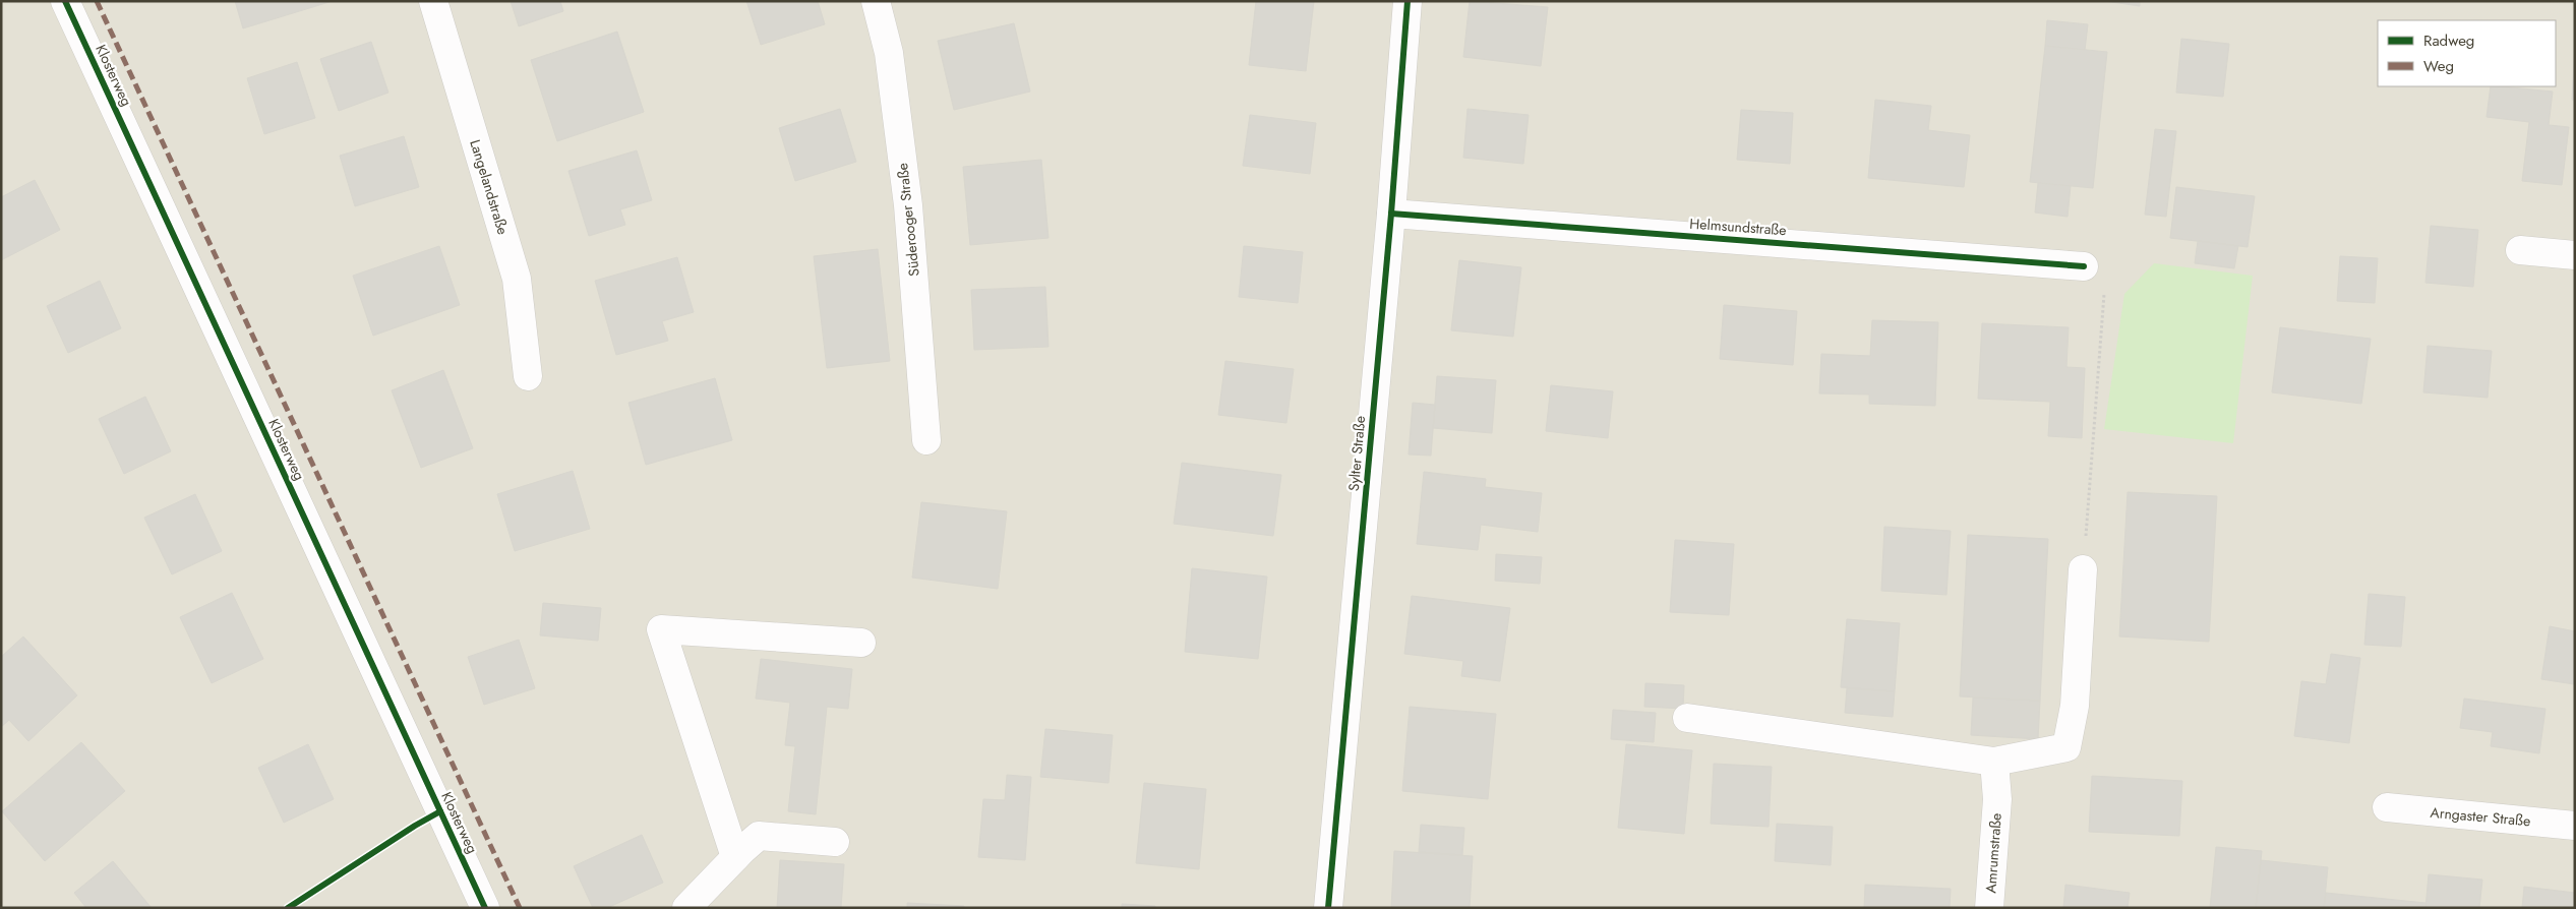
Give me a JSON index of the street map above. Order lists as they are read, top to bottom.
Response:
{
  "streets": {
    "street": [
      "Klosterweg",
      "Langelandstraße",
      "Süderooger Straße",
      "Helmsundstraße",
      "Sylter Straße",
      "Arngaster Straße",
      "Amrumstraße"
    ]
  },
  "crossings": [
    ["Helmsundstraße", "Sylter Straße"]
  ],
  "legend": ["Radweg", "Weg"]
}
